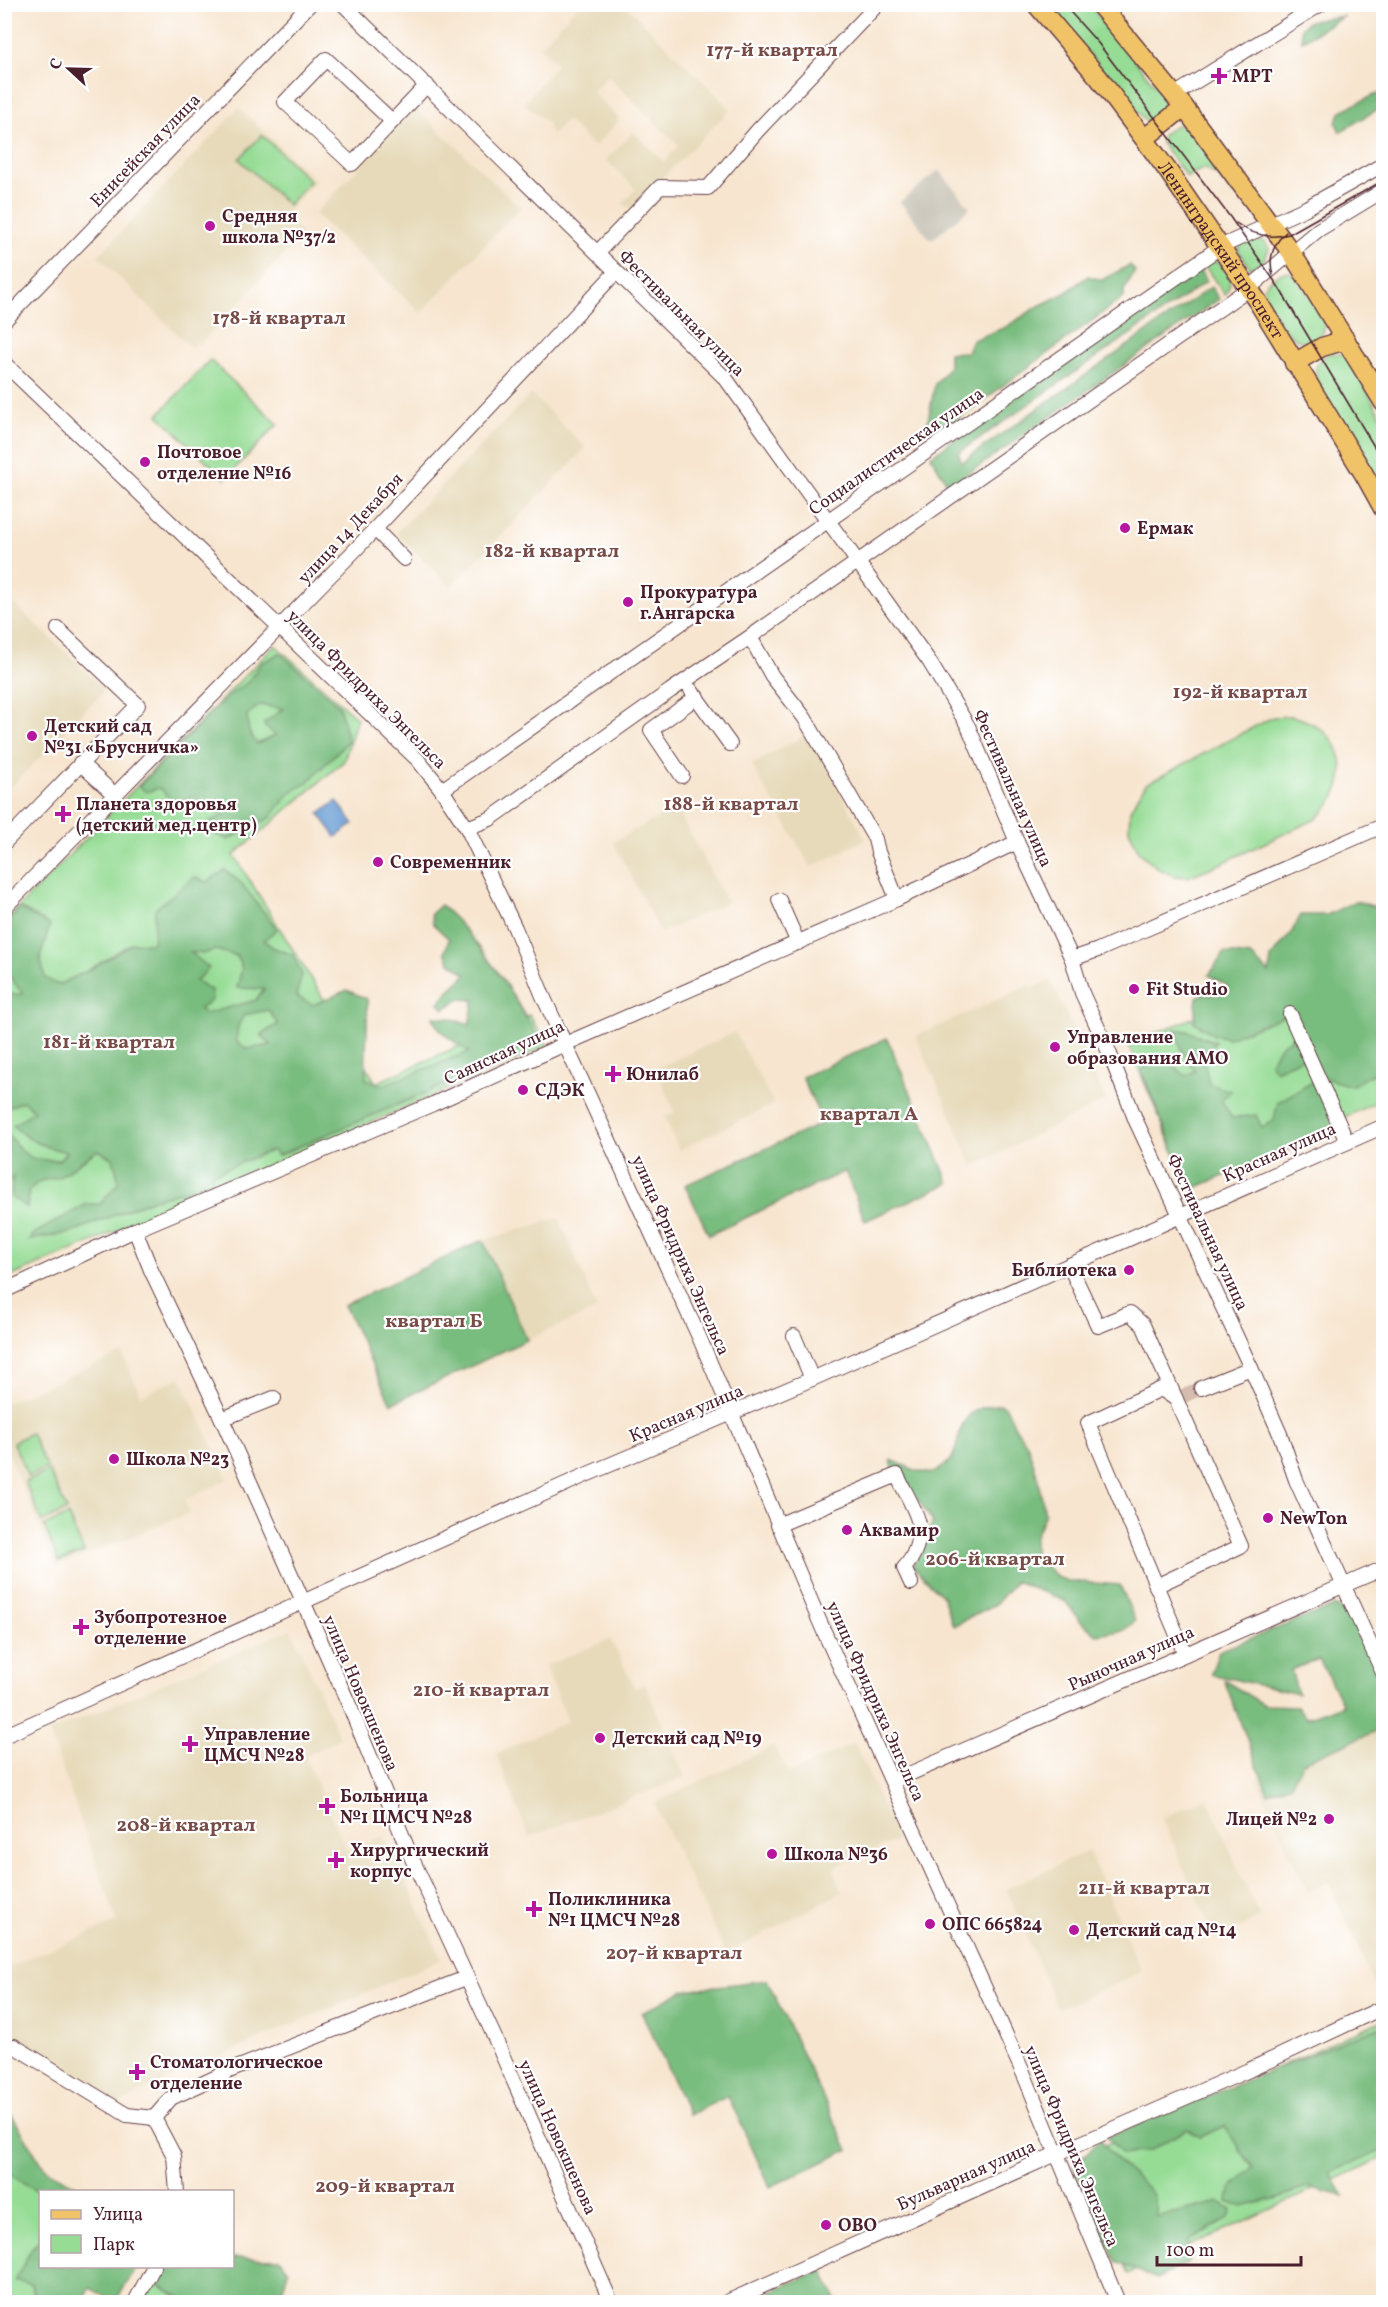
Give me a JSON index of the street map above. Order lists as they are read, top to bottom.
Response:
{
  "streets": {
    "main road": ["Ленинградский проспект"],
    "street": [
      "Енисейская улица",
      "Фестивальная улица",
      "Социалистическая улица",
      "улица 14 Декабря",
      "улица Фридриха Энгельса",
      "Саянская улица",
      "Красная улица",
      "Рыночная улица",
      "улица Новокшенова",
      "Бульварная улица"
    ]
  },
  "crossings": [
    ["Ленинградский проспект", "Социалистическая улица"],
    ["Фестивальная улица", "Социалистическая улица"],
    ["Фестивальная улица", "улица 14 Декабря"],
    ["Фестивальная улица", "Саянская улица"],
    ["Фестивальная улица", "Красная улица"],
    ["Фестивальная улица", "Рыночная улица"],
    ["Социалистическая улица", "улица Фридриха Энгельса"],
    ["улица 14 Декабря", "улица Фридриха Энгельса"],
    ["улица Фридриха Энгельса", "Саянская улица"],
    ["улица Фридриха Энгельса", "Красная улица"],
    ["улица Фридриха Энгельса", "Рыночная улица"],
    ["улица Фридриха Энгельса", "Бульварная улица"],
    ["Саянская улица", "улица Новокшенова"],
    ["Красная улица", "улица Новокшенова"]
  ],
  "districts": [
    "177-й квартал",
    "178-й квартал",
    "182-й квартал",
    "192-й квартал",
    "188-й квартал",
    "181-й квартал",
    "квартал А",
    "квартал Б",
    "206-й квартал",
    "210-й квартал",
    "208-й квартал",
    "211-й квартал",
    "207-й квартал",
    "209-й квартал"
  ],
  "places": {
    "health": [
      "МРТ",
      "Планета здоровья (детский мед.центр)",
      "Юнилаб",
      "Зубопротезное отделение",
      "Управление ЦМСЧ №28",
      "Больница №1 ЦМСЧ №28",
      "Хирургический корпус",
      "Поликлиника №1 ЦМСЧ №28",
      "Стоматологическое отделение"
    ],
    "other": [
      "Средняя школа №37/2",
      "Почтовое отделение №16",
      "Ермак",
      "Прокуратура г.Ангарска",
      "Детский сад №31 «Брусничка»",
      "Современник",
      "Fit Studio",
      "Управление образования АМО",
      "СДЭК",
      "Библиотека",
      "Школа №23",
      "NewTon",
      "Аквамир",
      "Детский сад №19",
      "Лицей №2",
      "Школа №36",
      "ОПС 665824",
      "Детский сад №14",
      "ОВО"
    ]
  },
  "legend": ["Улица", "Парк"],
  "scale_bar": "100 m",
  "north": "left"
}
